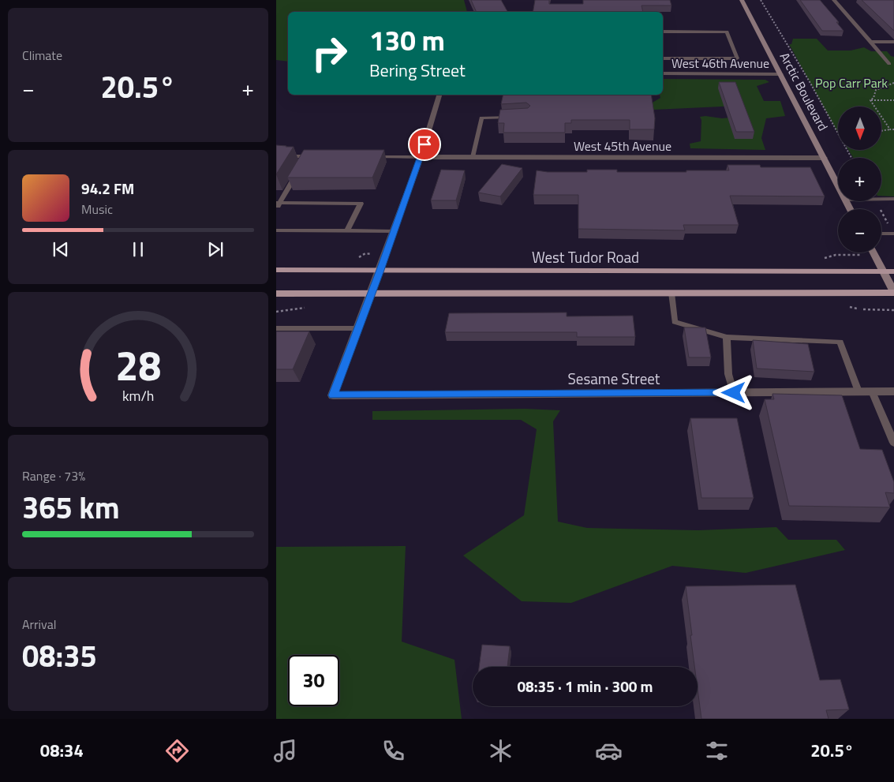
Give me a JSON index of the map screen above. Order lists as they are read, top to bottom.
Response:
{
  "streets": {
    "main road": ["Arctic Boulevard", "West Tudor Road"],
    "street": ["West 46th Avenue", "West 45th Avenue", "Sesame Street"]
  },
  "crossings": [
    ["West 46th Avenue", "Arctic Boulevard"],
    ["Arctic Boulevard", "West 45th Avenue"]
  ],
  "parks": ["Pop Carr Park"],
  "north": "bottom",
  "page": {
    "tile": [
      "Climate",
      ["Range · 73%", "365 km"],
      ["Arrival", "08:35"]
    ],
    "turn": ["130 m", "Bering Street"],
    "heat": ["−", "20.5°", "+"],
    "map_buttons": ["+", "−"],
    "song": ["94.2 FM", "Music"],
    "limit": "30",
    "trip": "08:35 · 1 min · 300 m",
    "tabs": ["08:34", "20.5°"],
    "gauge": ["28", "km/h"]
  }
}
